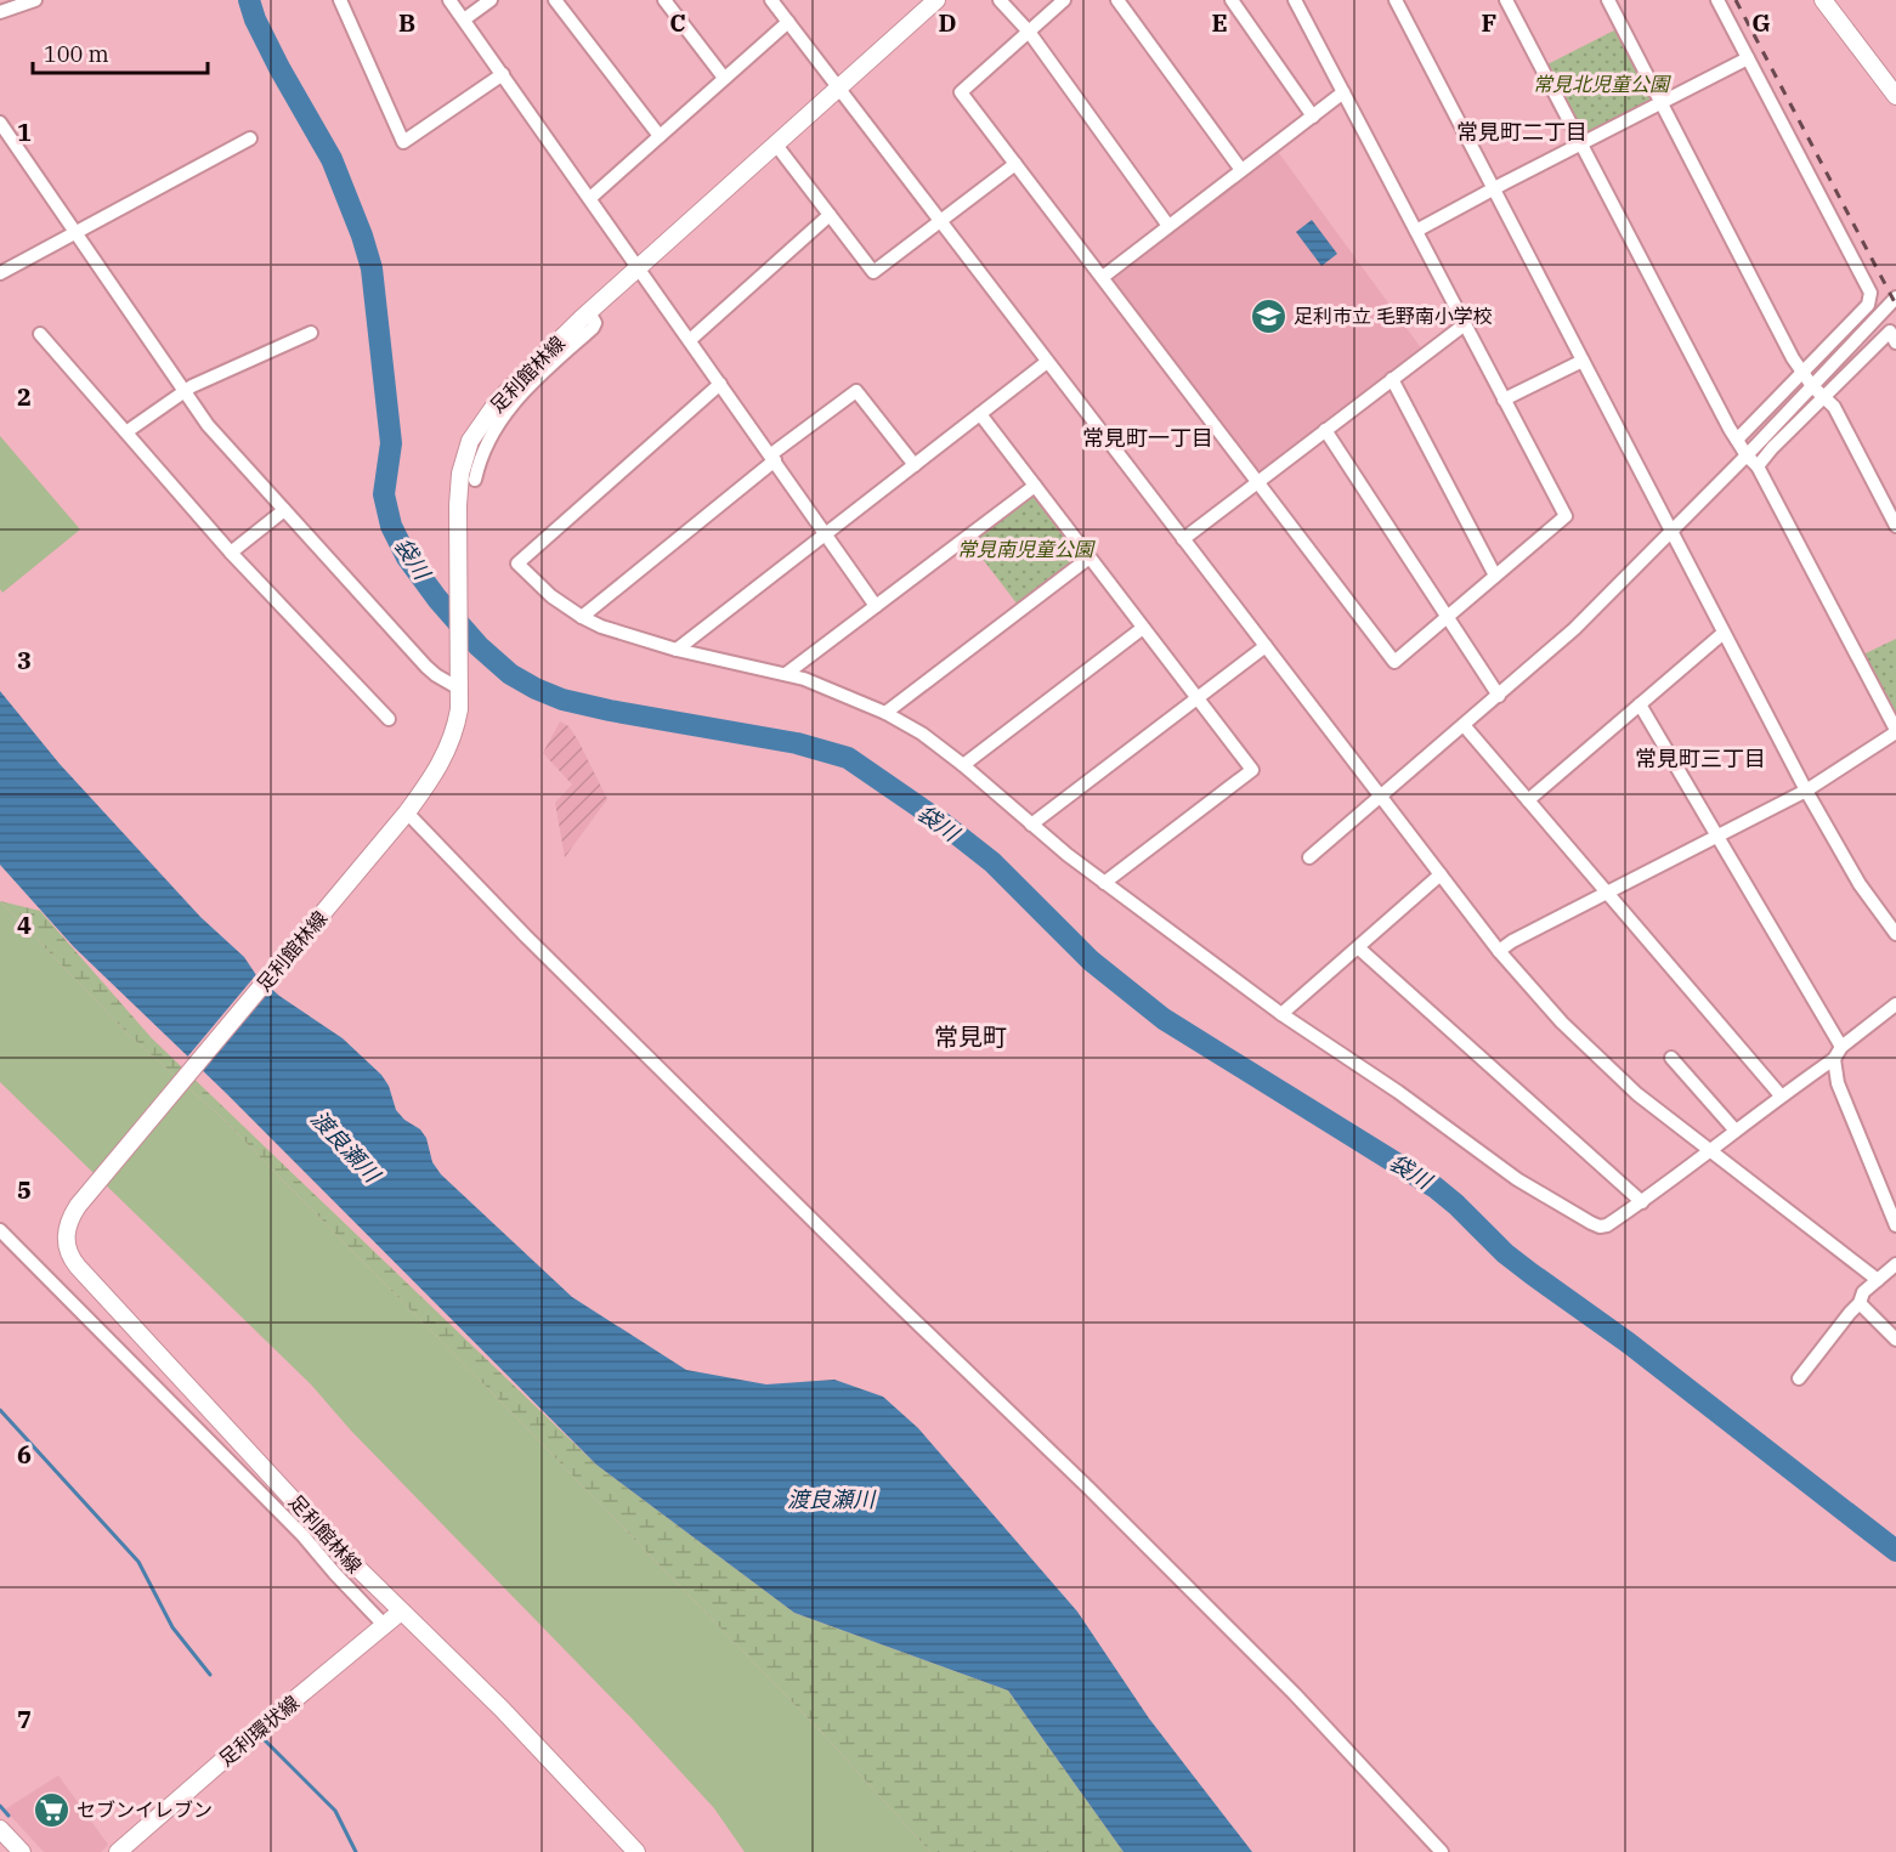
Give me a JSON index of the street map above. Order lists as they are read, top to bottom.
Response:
{
  "streets": {
    "main road": ["足利館林線", "足利環状線"]
  },
  "crossings": [
    ["足利館林線", "足利環状線"]
  ],
  "districts": [
    "常見町二丁目",
    "常見町一丁目",
    "常見町三丁目",
    "常見町"
  ],
  "water": ["袋川", "渡良瀬川"],
  "parks": ["常見北児童公園", "常見南児童公園"],
  "places": {
    "school or university": ["足利市立 毛野南小学校"],
    "supermarket": ["セブンイレブン"]
  },
  "scale_bar": "100 m",
  "grid": {
    "columns": [
      "B",
      "C",
      "D",
      "E",
      "F",
      "G"
    ],
    "rows": [
      "1",
      "2",
      "3",
      "4",
      "5",
      "6",
      "7"
    ]
  }
}
